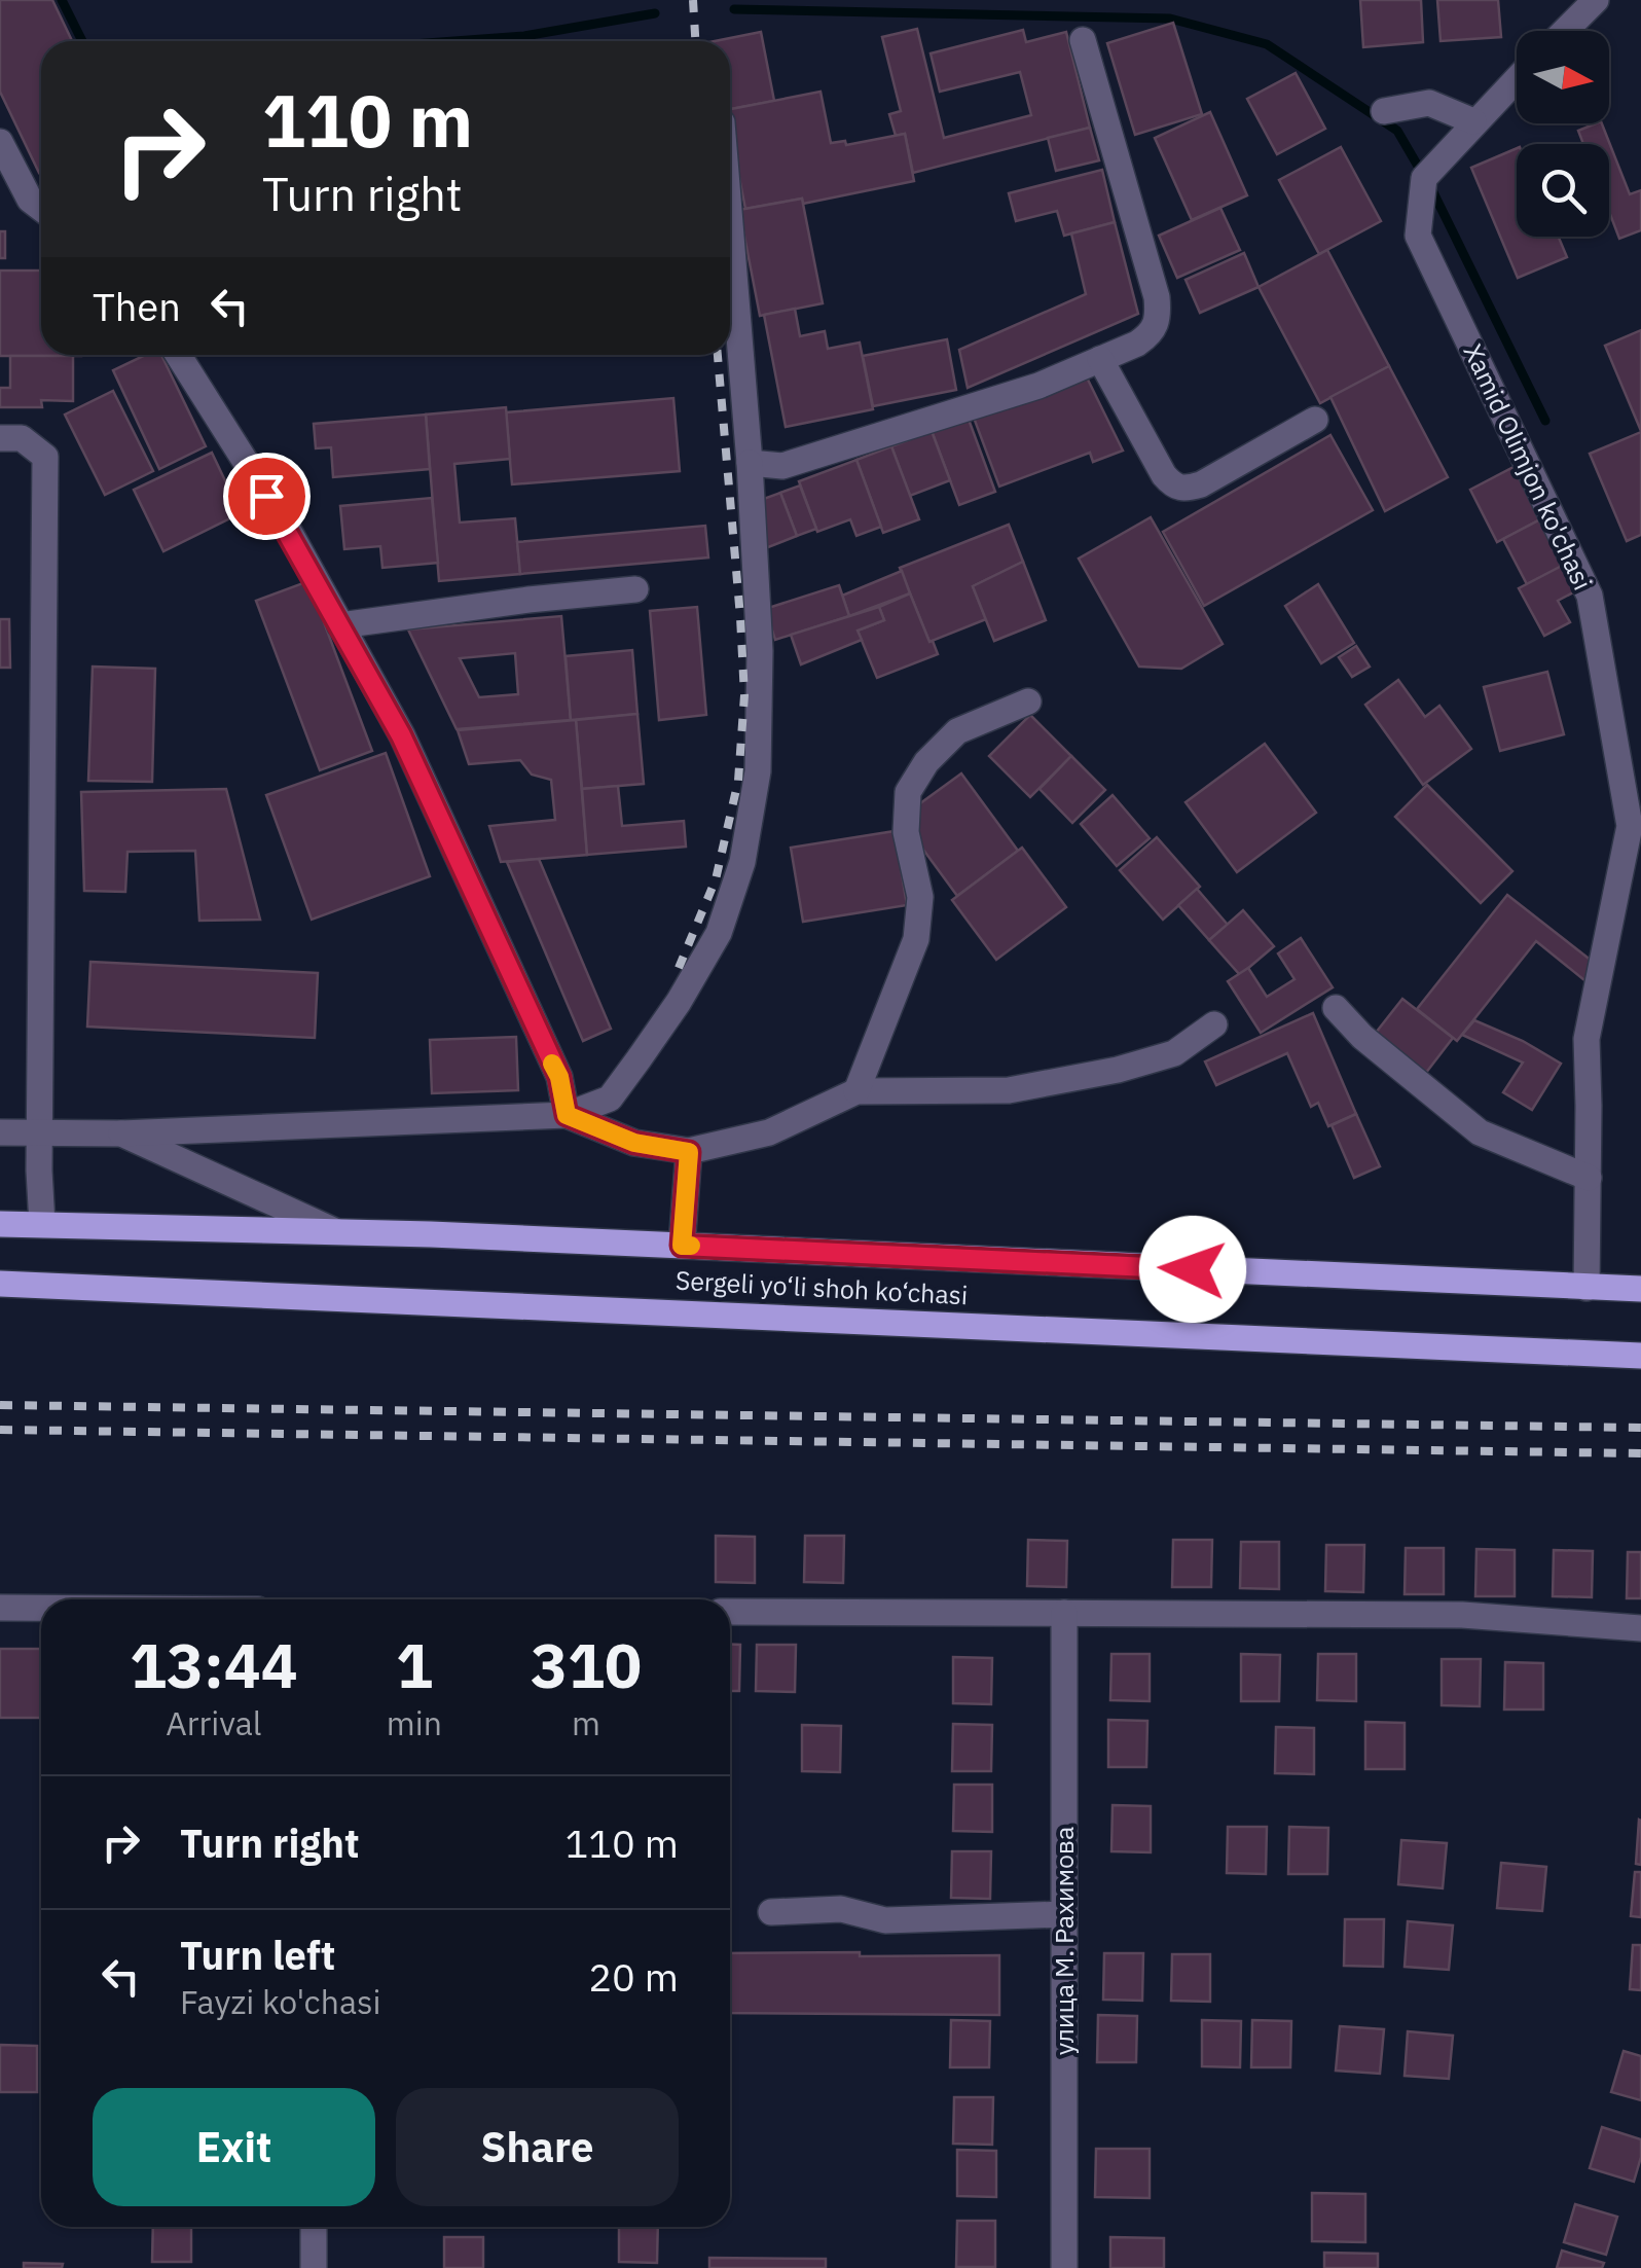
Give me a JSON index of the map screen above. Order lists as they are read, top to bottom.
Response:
{
  "streets": {
    "main road": ["Sergeli yo‘li shoh ko‘chasi"],
    "street": ["Xamid Olimjon ko'chasi", "улица М. Рахимова"]
  },
  "crossings": [
    ["Xamid Olimjon ko'chasi", "Sergeli yo‘li shoh ko‘chasi"]
  ],
  "north": "right",
  "page": {
    "turn": ["110 m", "Turn right"],
    "then": "Then",
    "eta": [
      "13:44",
      "Arrival",
      "1",
      "min",
      "310",
      "m"
    ],
    "list": [
      {
        "name": "Turn right",
        "value": "110 m"
      },
      {
        "name": "Turn left",
        "note": "Fayzi ko'chasi",
        "value": "20 m"
      }
    ],
    "buttons": ["Exit", "Share"]
  }
}
